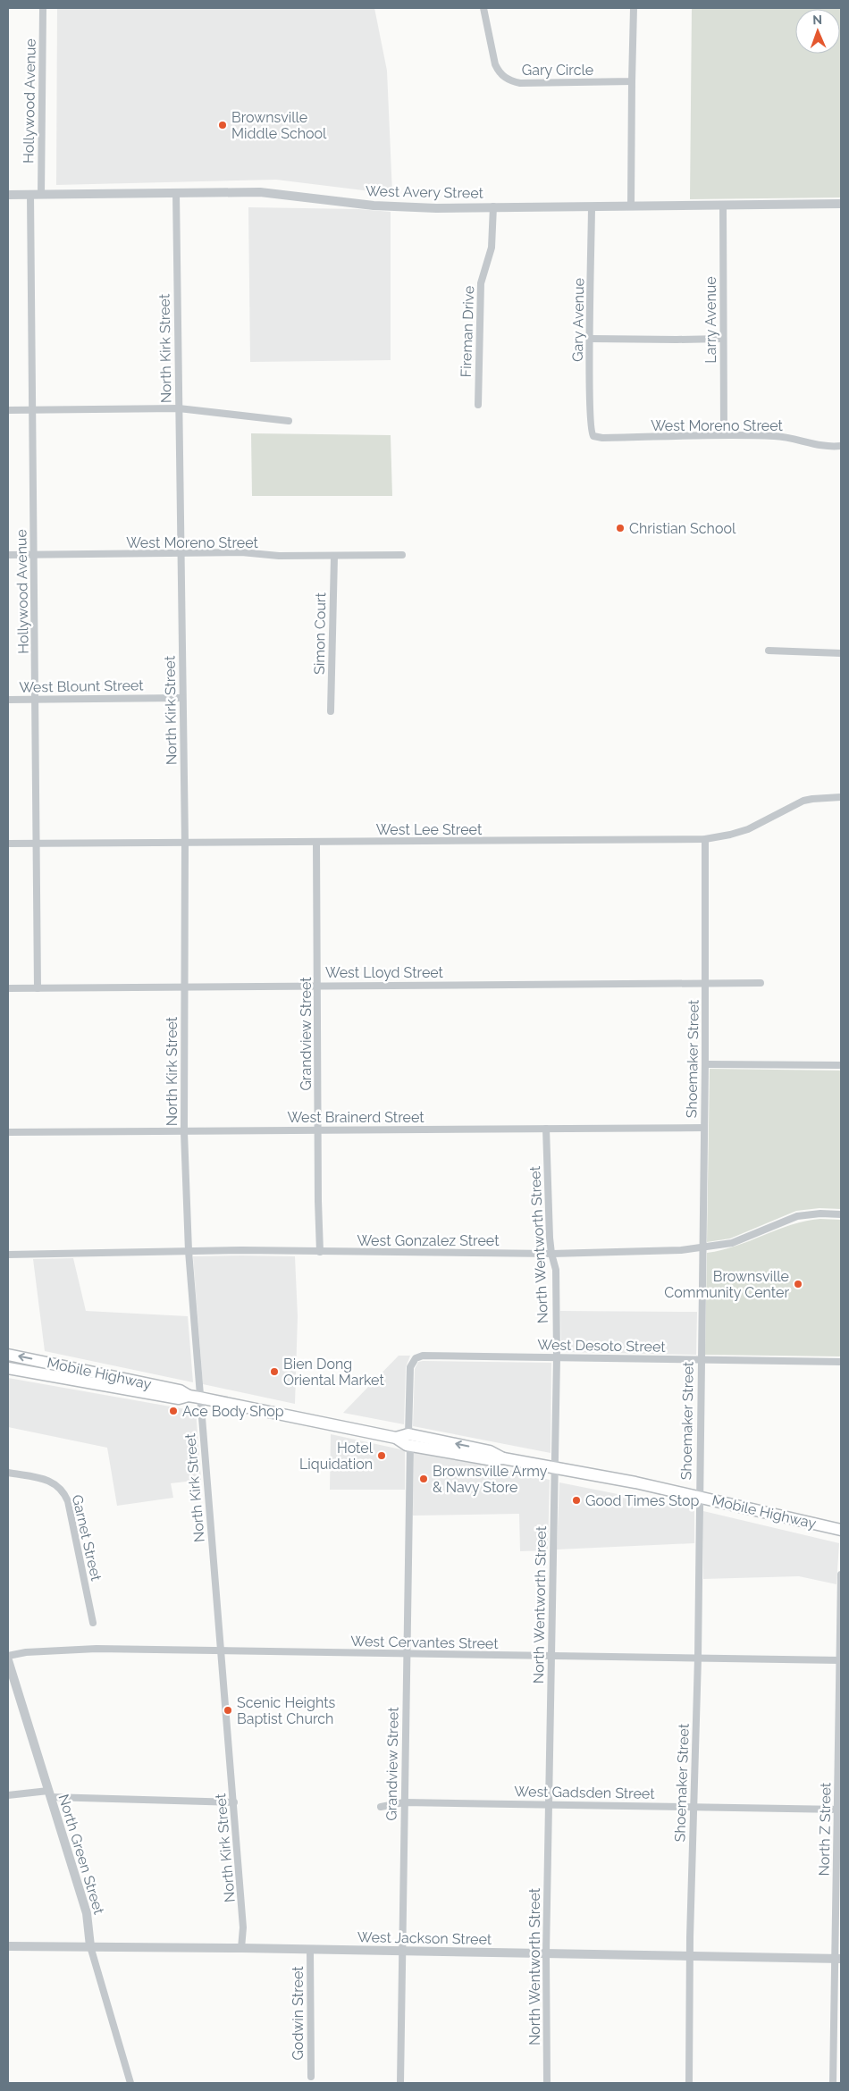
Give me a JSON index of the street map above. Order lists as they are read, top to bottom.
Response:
{
  "streets": {
    "main road": ["Mobile Highway"],
    "street": [
      "Gary Circle",
      "Hollywood Avenue",
      "West Avery Street",
      "Gary Avenue",
      "Larry Avenue",
      "Fireman Drive",
      "North Kirk Street",
      "West Moreno Street",
      "Simon Court",
      "West Blount Street",
      "West Lee Street",
      "West Lloyd Street",
      "Grandview Street",
      "Shoemaker Street",
      "West Brainerd Street",
      "West Gonzalez Street",
      "North Wentworth Street",
      "West Desoto Street",
      "Garnet Street",
      "West Cervantes Street",
      "West Gadsden Street",
      "North Z Street",
      "North Green Street",
      "West Jackson Street",
      "Godwin Street"
    ]
  },
  "crossings": [
    ["Hollywood Avenue", "West Avery Street"],
    ["Hollywood Avenue", "West Moreno Street"],
    ["Hollywood Avenue", "West Blount Street"],
    ["Hollywood Avenue", "West Lee Street"],
    ["Hollywood Avenue", "West Lloyd Street"],
    ["West Avery Street", "Gary Avenue"],
    ["West Avery Street", "Larry Avenue"],
    ["West Avery Street", "Fireman Drive"],
    ["West Avery Street", "North Kirk Street"],
    ["Gary Avenue", "West Moreno Street"],
    ["Larry Avenue", "West Moreno Street"],
    ["North Kirk Street", "West Moreno Street"],
    ["North Kirk Street", "West Blount Street"],
    ["North Kirk Street", "West Lee Street"],
    ["North Kirk Street", "West Lloyd Street"],
    ["North Kirk Street", "West Brainerd Street"],
    ["North Kirk Street", "West Gonzalez Street"],
    ["North Kirk Street", "Mobile Highway"],
    ["North Kirk Street", "West Cervantes Street"],
    ["North Kirk Street", "West Jackson Street"],
    ["West Moreno Street", "Simon Court"],
    ["West Lee Street", "Grandview Street"],
    ["West Lee Street", "Shoemaker Street"],
    ["West Lloyd Street", "Grandview Street"],
    ["West Lloyd Street", "Shoemaker Street"],
    ["Grandview Street", "West Brainerd Street"],
    ["Grandview Street", "West Gonzalez Street"],
    ["Grandview Street", "Mobile Highway"],
    ["Grandview Street", "West Cervantes Street"],
    ["Grandview Street", "West Gadsden Street"],
    ["Grandview Street", "West Jackson Street"],
    ["Shoemaker Street", "West Brainerd Street"],
    ["Shoemaker Street", "West Gonzalez Street"],
    ["Shoemaker Street", "West Desoto Street"],
    ["Shoemaker Street", "Mobile Highway"],
    ["Shoemaker Street", "West Cervantes Street"],
    ["Shoemaker Street", "West Gadsden Street"],
    ["Shoemaker Street", "West Jackson Street"],
    ["West Brainerd Street", "North Wentworth Street"],
    ["West Gonzalez Street", "North Wentworth Street"],
    ["North Wentworth Street", "West Desoto Street"],
    ["North Wentworth Street", "Mobile Highway"],
    ["North Wentworth Street", "West Cervantes Street"],
    ["North Wentworth Street", "West Gadsden Street"],
    ["North Wentworth Street", "West Jackson Street"],
    ["West Desoto Street", "Mobile Highway"],
    ["West Cervantes Street", "North Z Street"],
    ["West Gadsden Street", "North Z Street"],
    ["North Z Street", "West Jackson Street"],
    ["North Green Street", "West Jackson Street"],
    ["West Jackson Street", "Godwin Street"]
  ],
  "places": [
    "Brownsville Middle School",
    "Christian School",
    "Brownsville Community Center",
    "Bien Dong Oriental Market",
    "Ace Body Shop",
    "Hotel Liquidation",
    "Brownsville Army & Navy Store",
    "Good Times Stop",
    "Scenic Heights Baptist Church"
  ],
  "north": "top"
}
